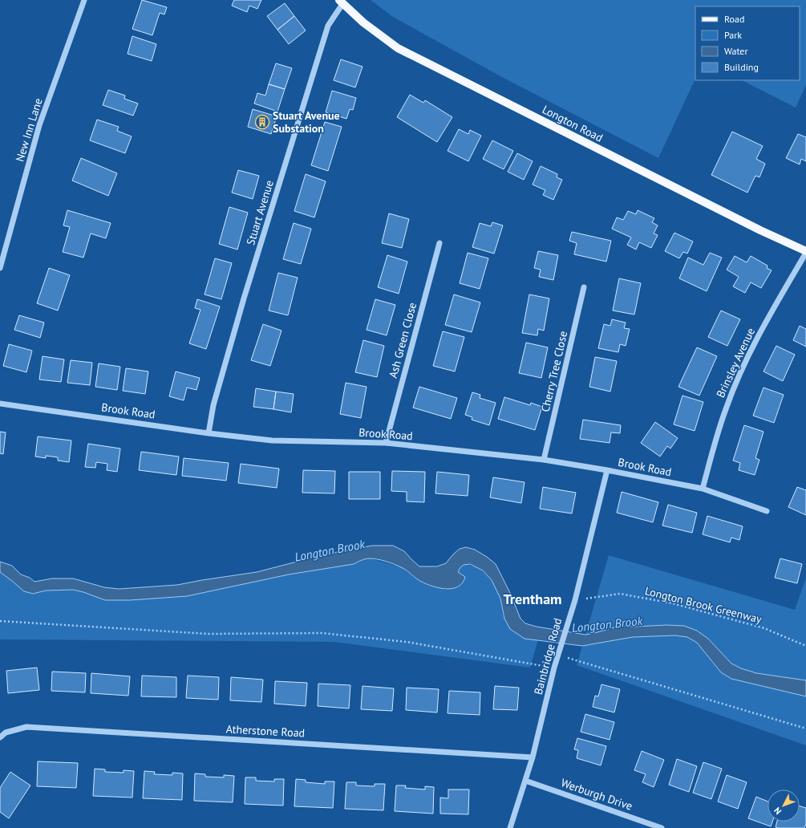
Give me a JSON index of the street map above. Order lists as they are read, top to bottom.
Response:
{
  "streets": {
    "main road": ["Longton Road"],
    "street": [
      "New Inn Lane",
      "Stuart Avenue",
      "Ash Green Close",
      "Brinsley Avenue",
      "Cherry Tree Close",
      "Brook Road",
      "Bainbridge Road",
      "Atherstone Road",
      "Werburgh Drive"
    ],
    "path": ["Longton Brook Greenway"]
  },
  "crossings": [
    ["Longton Road", "Stuart Avenue"],
    ["Longton Road", "Brinsley Avenue"],
    ["Stuart Avenue", "Brook Road"],
    ["Ash Green Close", "Brook Road"],
    ["Brinsley Avenue", "Brook Road"],
    ["Cherry Tree Close", "Brook Road"],
    ["Brook Road", "Bainbridge Road"],
    ["Longton Brook Greenway", "Bainbridge Road"],
    ["Bainbridge Road", "Atherstone Road"],
    ["Bainbridge Road", "Werburgh Drive"]
  ],
  "districts": ["Trentham"],
  "water": ["Longton Brook"],
  "places": {
    "building": ["Stuart Avenue Substation"]
  },
  "legend": [
    "Road",
    "Park",
    "Water",
    "Building"
  ],
  "north": "bottom left"
}
